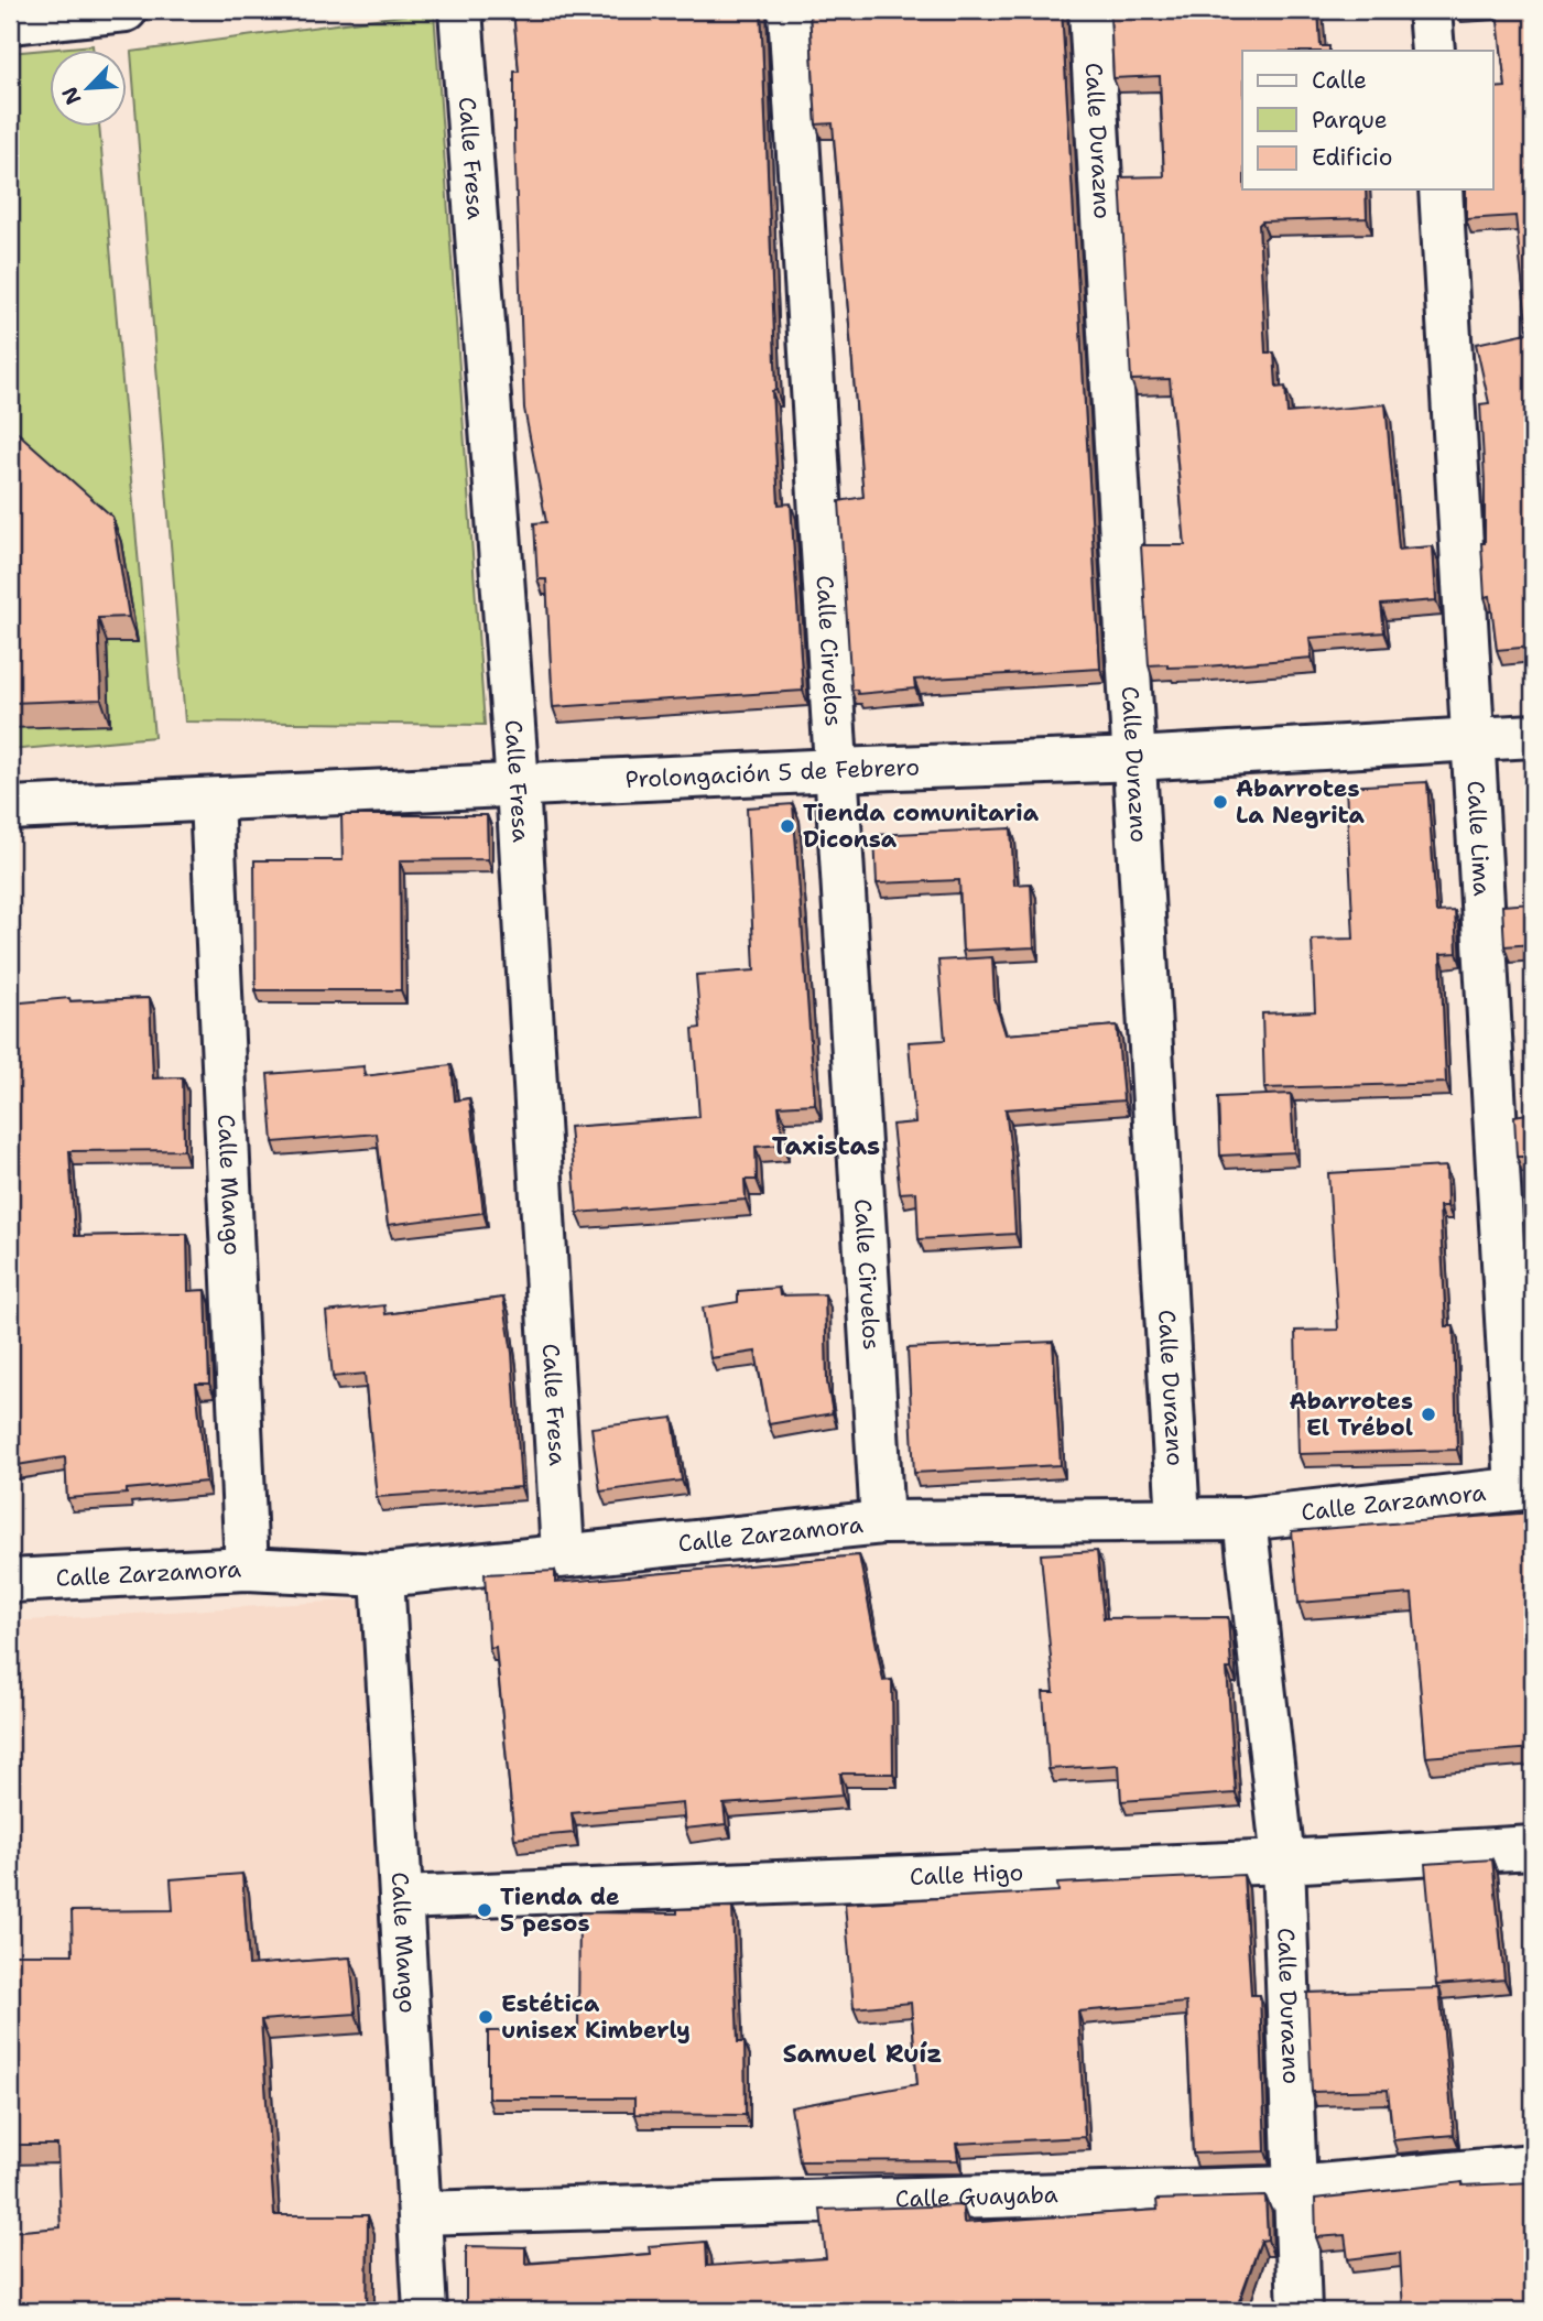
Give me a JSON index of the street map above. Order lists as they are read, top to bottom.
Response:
{
  "streets": {
    "street": [
      "Calle Durazno",
      "Calle Fresa",
      "Calle Ciruelos",
      "Prolongación 5 de Febrero",
      "Calle Lima",
      "Calle Mango",
      "Calle Zarzamora",
      "Calle Higo",
      "Calle Guayaba"
    ]
  },
  "crossings": [
    ["Calle Durazno", "Prolongación 5 de Febrero"],
    ["Calle Durazno", "Calle Zarzamora"],
    ["Calle Durazno", "Calle Higo"],
    ["Calle Durazno", "Calle Guayaba"],
    ["Calle Fresa", "Prolongación 5 de Febrero"],
    ["Calle Fresa", "Calle Zarzamora"],
    ["Calle Ciruelos", "Prolongación 5 de Febrero"],
    ["Calle Ciruelos", "Calle Zarzamora"],
    ["Prolongación 5 de Febrero", "Calle Lima"],
    ["Prolongación 5 de Febrero", "Calle Mango"],
    ["Calle Lima", "Calle Zarzamora"],
    ["Calle Mango", "Calle Zarzamora"],
    ["Calle Mango", "Calle Higo"],
    ["Calle Mango", "Calle Guayaba"]
  ],
  "districts": ["Taxistas", "Samuel Ruíz"],
  "places": [
    "Abarrotes La Negrita",
    "Tienda comunitaria Diconsa",
    "Abarrotes El Trébol",
    "Tienda de 5 pesos",
    "Estética unisex Kimberly"
  ],
  "legend": ["Calle", "Parque", "Edificio"],
  "north": "bottom left"
}
